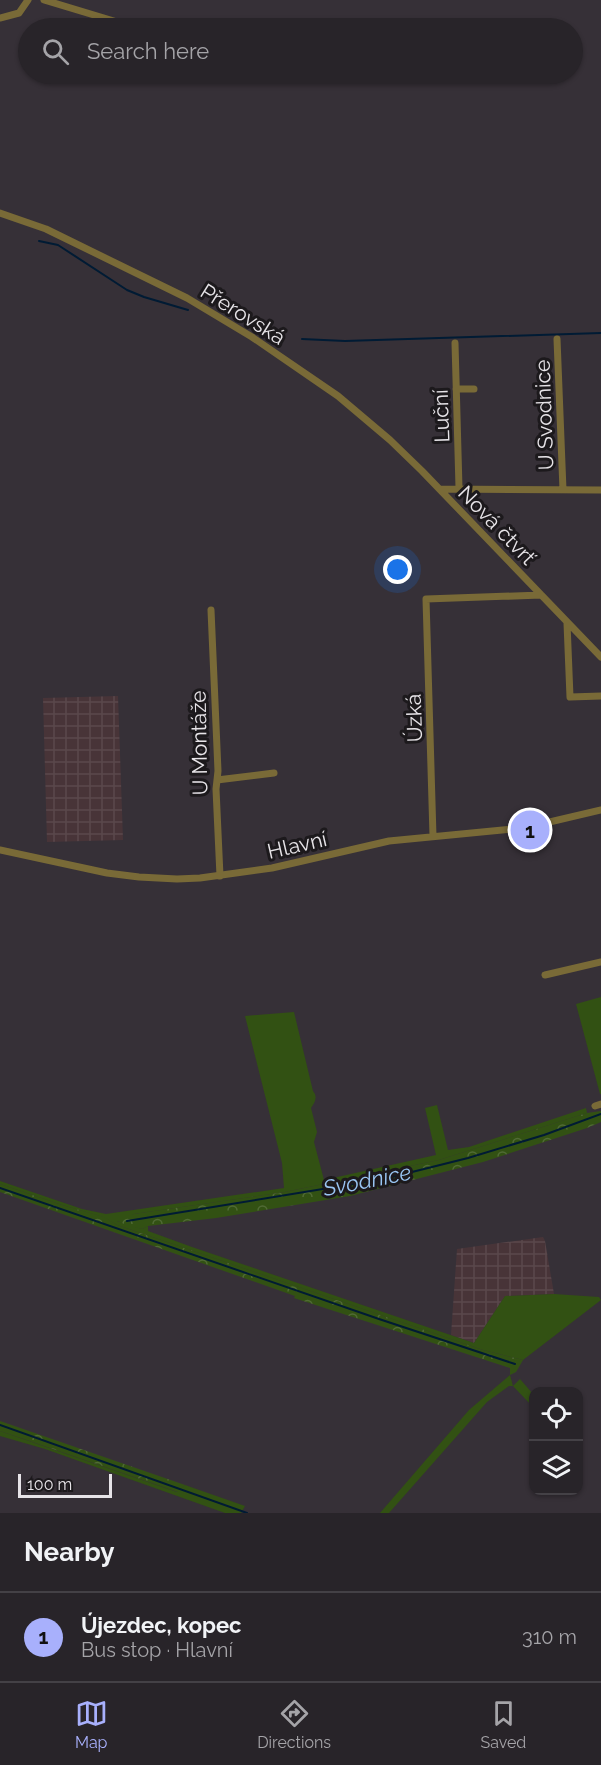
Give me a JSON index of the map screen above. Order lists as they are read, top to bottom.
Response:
{
  "streets": {
    "street": [
      "Přerovská",
      "U Svodnice",
      "Luční",
      "Nová čtvrť",
      "Úzká",
      "U Montáže",
      "Hlavní"
    ]
  },
  "crossings": [
    ["Přerovská", "Nová čtvrť"],
    ["U Svodnice", "Nová čtvrť"],
    ["Luční", "Nová čtvrť"],
    ["Nová čtvrť", "Úzká"],
    ["Úzká", "Hlavní"],
    ["U Montáže", "Hlavní"]
  ],
  "water": ["Svodnice"],
  "scale_bar": "100 m",
  "page": {
    "search": "Search here",
    "pins": "1",
    "scale": "100 m",
    "heading": "Nearby",
    "list": [
      {
        "mark": "1",
        "name": "Újezdec, kopec",
        "note": "Bus stop · Hlavní",
        "value": "310 m"
      }
    ],
    "nav": ["Map", "Directions", "Saved"]
  }
}
